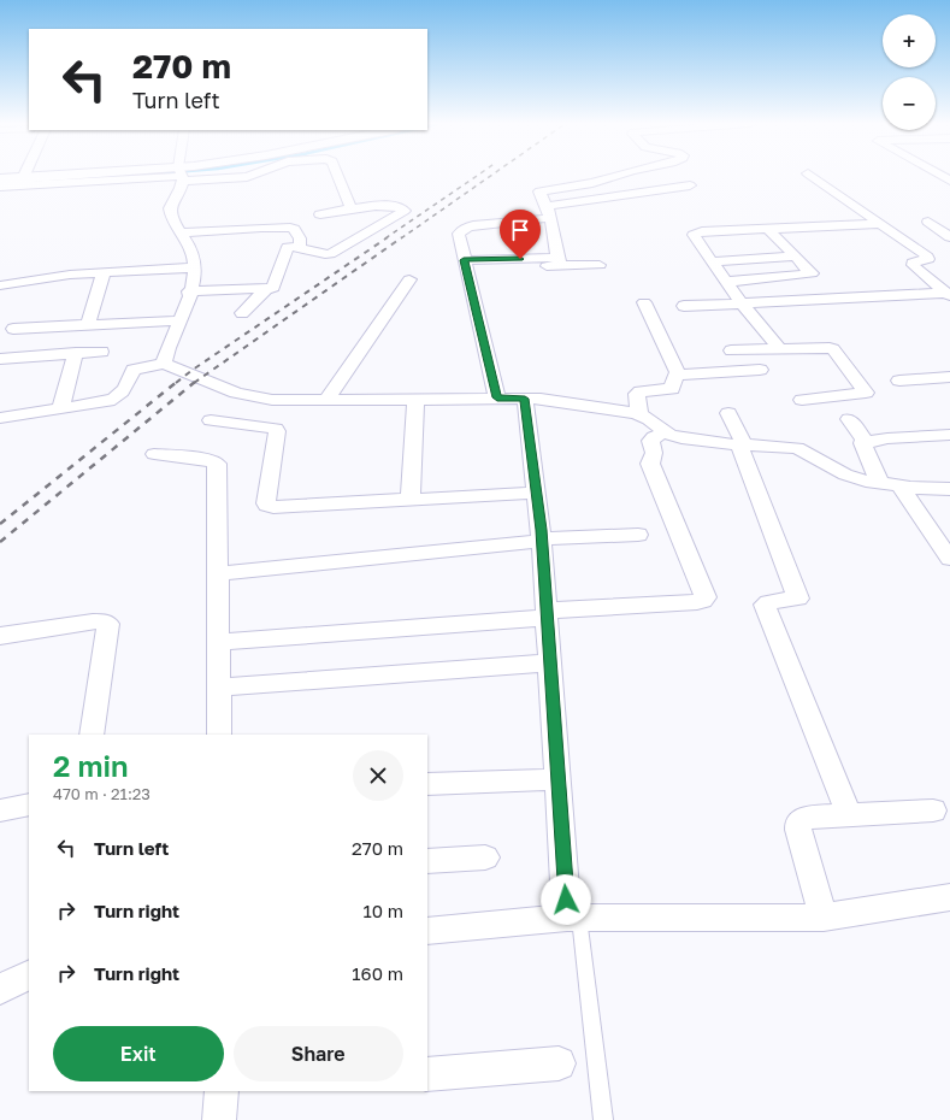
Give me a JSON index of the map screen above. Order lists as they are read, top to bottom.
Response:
{
  "page": {
    "map_buttons": ["+", "−"],
    "turn": ["270 m", "Turn left"],
    "heading": ["2 min", "470 m · 21:23"],
    "list": [
      {
        "name": "Turn left",
        "value": "270 m"
      },
      {
        "name": "Turn right",
        "value": "10 m"
      },
      {
        "name": "Turn right",
        "value": "160 m"
      }
    ],
    "buttons": ["Exit", "Share"]
  }
}
